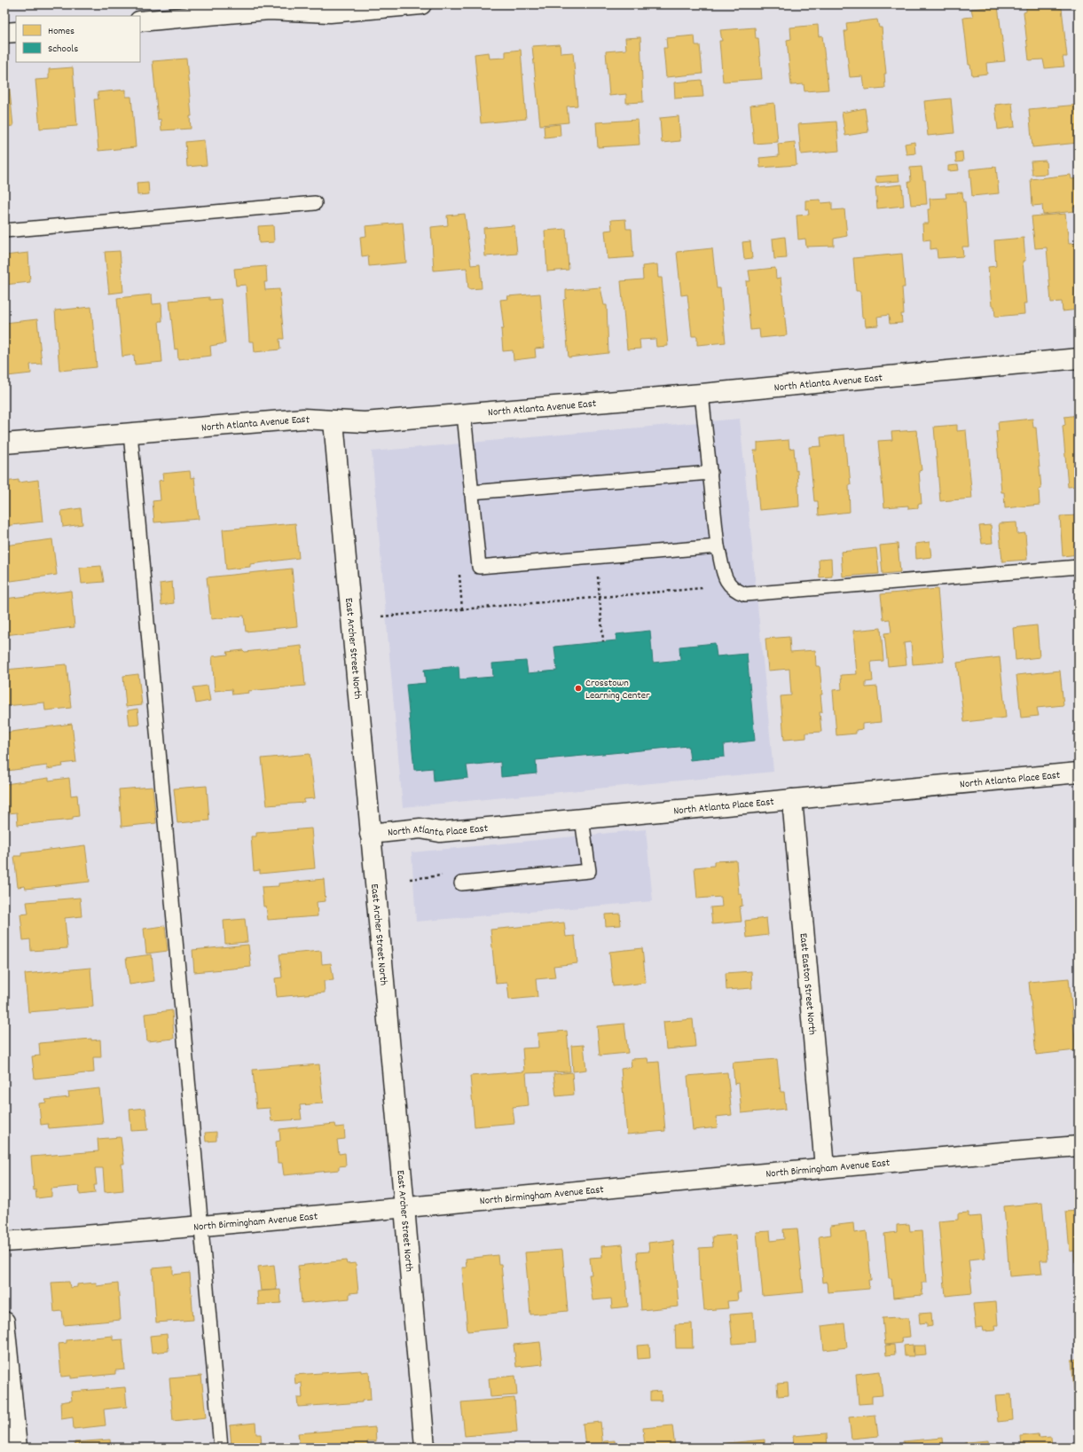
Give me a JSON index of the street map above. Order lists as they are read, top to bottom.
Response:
{
  "streets": {
    "street": [
      "North Atlanta Avenue East",
      "East Archer Street North",
      "North Atlanta Place East",
      "East Easton Street North",
      "North Birmingham Avenue East"
    ]
  },
  "crossings": [
    ["North Atlanta Avenue East", "East Archer Street North"],
    ["East Archer Street North", "North Atlanta Place East"],
    ["East Archer Street North", "North Birmingham Avenue East"],
    ["North Atlanta Place East", "East Easton Street North"],
    ["East Easton Street North", "North Birmingham Avenue East"]
  ],
  "places": ["Crosstown Learning Center"],
  "legend": ["Homes", "Schools"]
}
